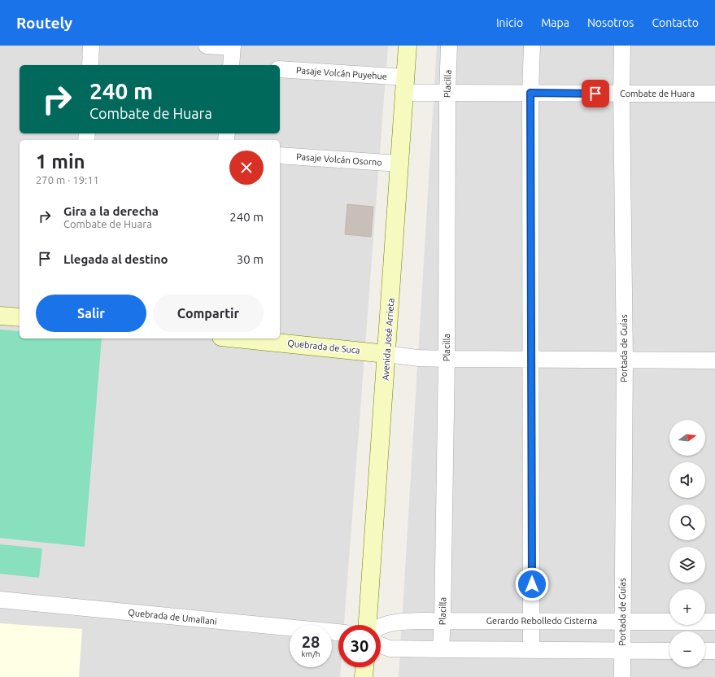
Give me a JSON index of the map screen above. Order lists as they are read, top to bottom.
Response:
{
  "streets": {
    "main road": ["Avenida José Arrieta", "Quebrada de Suca"],
    "street": [
      "Pasaje Volcán Puyehue",
      "Placilla",
      "Combate de Huara",
      "Pasaje Volcán Osorno",
      "Portada de Guías",
      "Quebrada de Umallani",
      "Gerardo Rebolledo Cisterna"
    ]
  },
  "crossings": [
    ["Pasaje Volcán Puyehue", "Combate de Huara"],
    ["Pasaje Volcán Puyehue", "Avenida José Arrieta"],
    ["Placilla", "Combate de Huara"],
    ["Placilla", "Gerardo Rebolledo Cisterna"],
    ["Combate de Huara", "Avenida José Arrieta"],
    ["Combate de Huara", "Portada de Guías"],
    ["Pasaje Volcán Osorno", "Avenida José Arrieta"],
    ["Avenida José Arrieta", "Quebrada de Suca"],
    ["Portada de Guías", "Gerardo Rebolledo Cisterna"]
  ],
  "north": "right",
  "page": {
    "header": "Routely",
    "nav": [
      "Inicio",
      "Mapa",
      "Nosotros",
      "Contacto"
    ],
    "turn": ["240 m", "Combate de Huara"],
    "heading": ["1 min", "270 m · 19:11"],
    "list": [
      {
        "name": "Gira a la derecha",
        "note": "Combate de Huara",
        "value": "240 m"
      },
      {
        "name": "Llegada al destino",
        "value": "30 m"
      }
    ],
    "buttons": ["Salir", "Compartir"],
    "map_buttons": ["+", "−"],
    "speed": "28 km/h",
    "limit": "30"
  }
}
